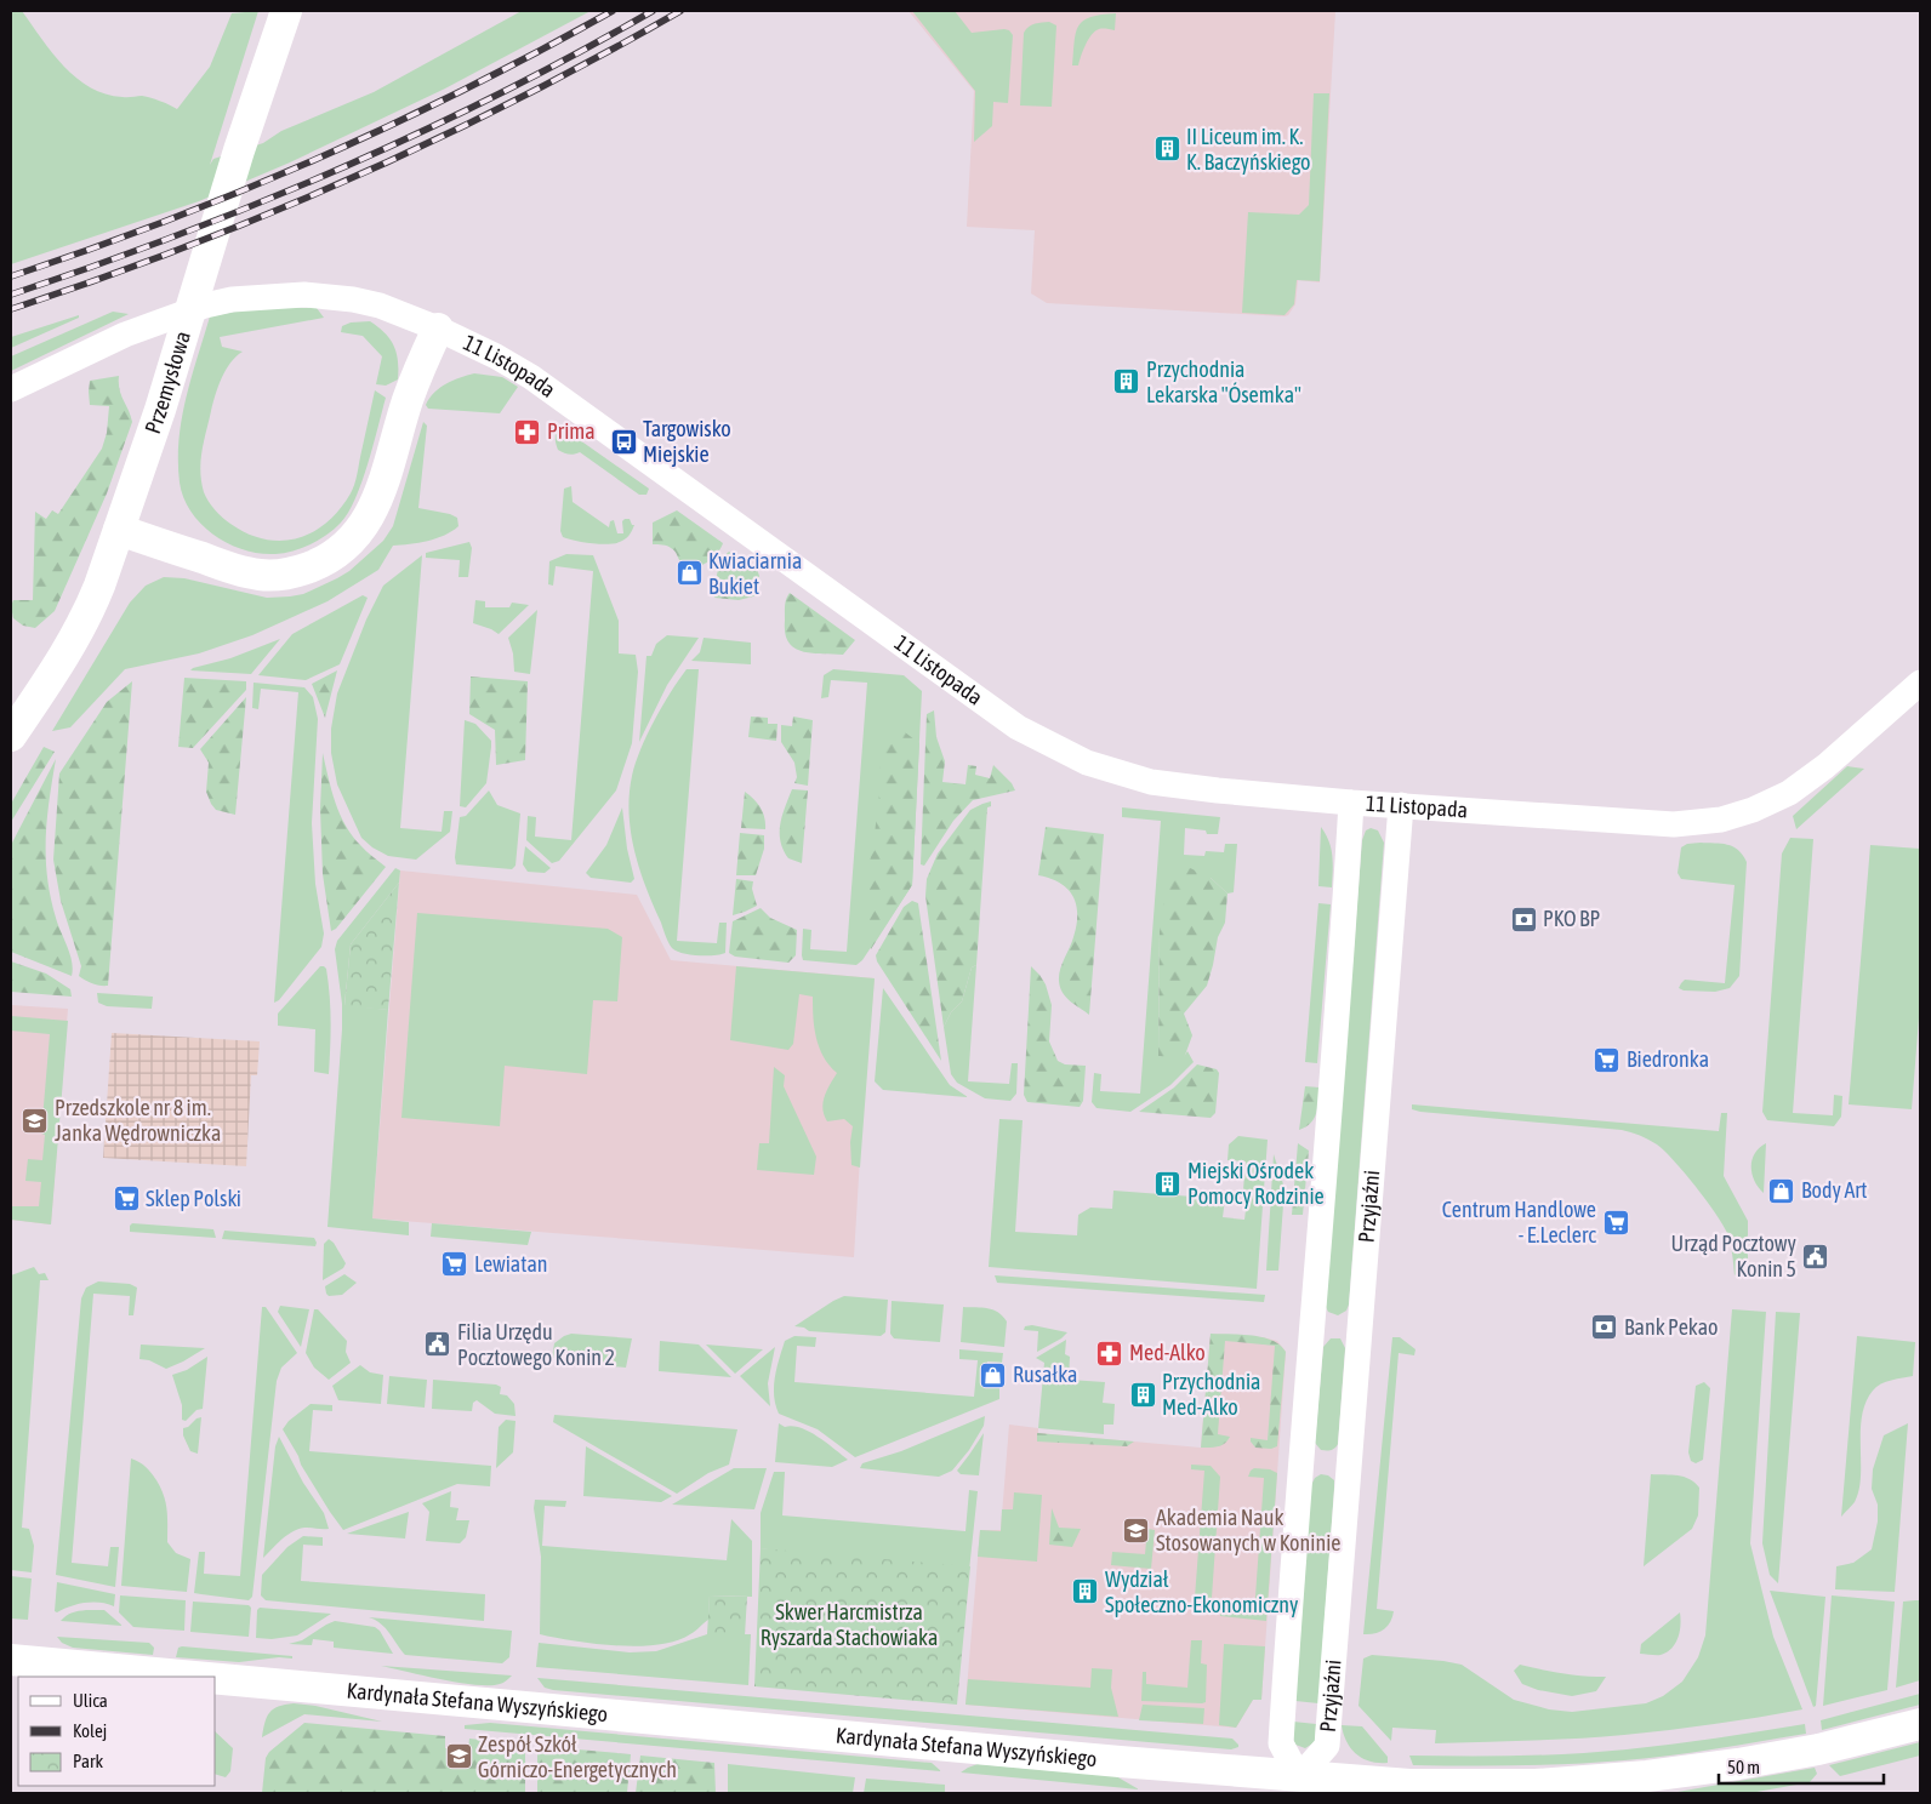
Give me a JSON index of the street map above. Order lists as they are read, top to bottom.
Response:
{
  "streets": {
    "main road": ["Przemysłowa", "Kardynała Stefana Wyszyńskiego"],
    "street": ["11 Listopada", "Przyjaźni"]
  },
  "crossings": [
    ["11 Listopada", "Przyjaźni"],
    ["Przyjaźni", "Kardynała Stefana Wyszyńskiego"]
  ],
  "parks": ["Skwer Harcmistrza Ryszarda Stachowiaka"],
  "places": {
    "building": [
      "II Liceum im. K. K. Baczyńskiego",
      "Przychodnia Lekarska \"Ósemka\"",
      "Miejski Ośrodek Pomocy Rodzinie",
      "Przychodnia Med-Alko",
      "Wydział Społeczno-Ekonomiczny"
    ],
    "pharmacy": ["Prima", "Med-Alko"],
    "bus stop": ["Targowisko Miejskie"],
    "shop": ["Kwiaciarnia Bukiet", "Body Art", "Rusałka"],
    "bank": ["PKO BP", "Bank Pekao"],
    "supermarket": [
      "Biedronka",
      "Sklep Polski",
      "Centrum Handlowe - E.Leclerc",
      "Lewiatan"
    ],
    "school or university": ["Przedszkole nr 8 im. Janka Wędrowniczka", "Akademia Nauk Stosowanych w Koninie", "Zespół Szkół Górniczo-Energetycznych"],
    "public building": ["Urząd Pocztowy Konin 5", "Filia Urzędu Pocztowego Konin 2"]
  },
  "legend": ["Ulica", "Kolej", "Park"],
  "scale_bar": "50 m"
}
